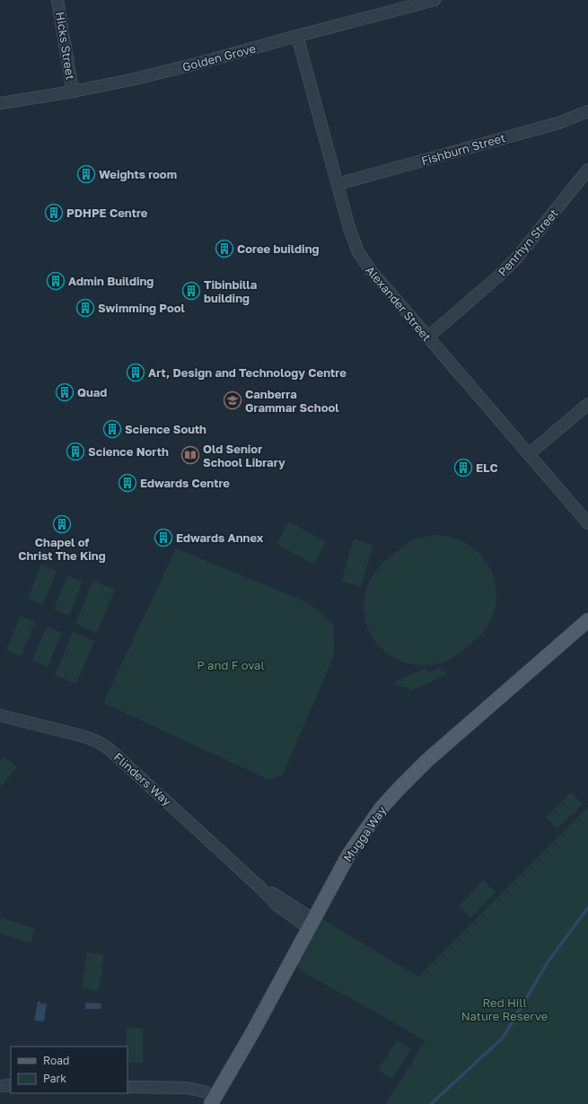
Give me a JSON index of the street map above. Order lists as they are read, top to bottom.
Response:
{
  "streets": {
    "main road": ["Mugga Way"],
    "street": [
      "Hicks Street",
      "Golden Grove",
      "Fishburn Street",
      "Penrhyn Street",
      "Alexander Street",
      "Flinders Way"
    ]
  },
  "crossings": [
    ["Hicks Street", "Golden Grove"],
    ["Golden Grove", "Alexander Street"],
    ["Fishburn Street", "Alexander Street"],
    ["Penrhyn Street", "Alexander Street"],
    ["Flinders Way", "Mugga Way"]
  ],
  "parks": ["P and F oval", "Red Hill Nature Reserve"],
  "places": {
    "building": [
      "Weights room",
      "PDHPE Centre",
      "Coree building",
      "Admin Building",
      "Tibinbilla building",
      "Swimming Pool",
      "Art, Design and Technology Centre",
      "Quad",
      "Science South",
      "Science North",
      "ELC",
      "Edwards Centre",
      "Chapel of Christ The King",
      "Edwards Annex"
    ],
    "school or university": ["Canberra Grammar School"],
    "library": ["Old Senior School Library"]
  },
  "legend": ["Road", "Park"]
}
